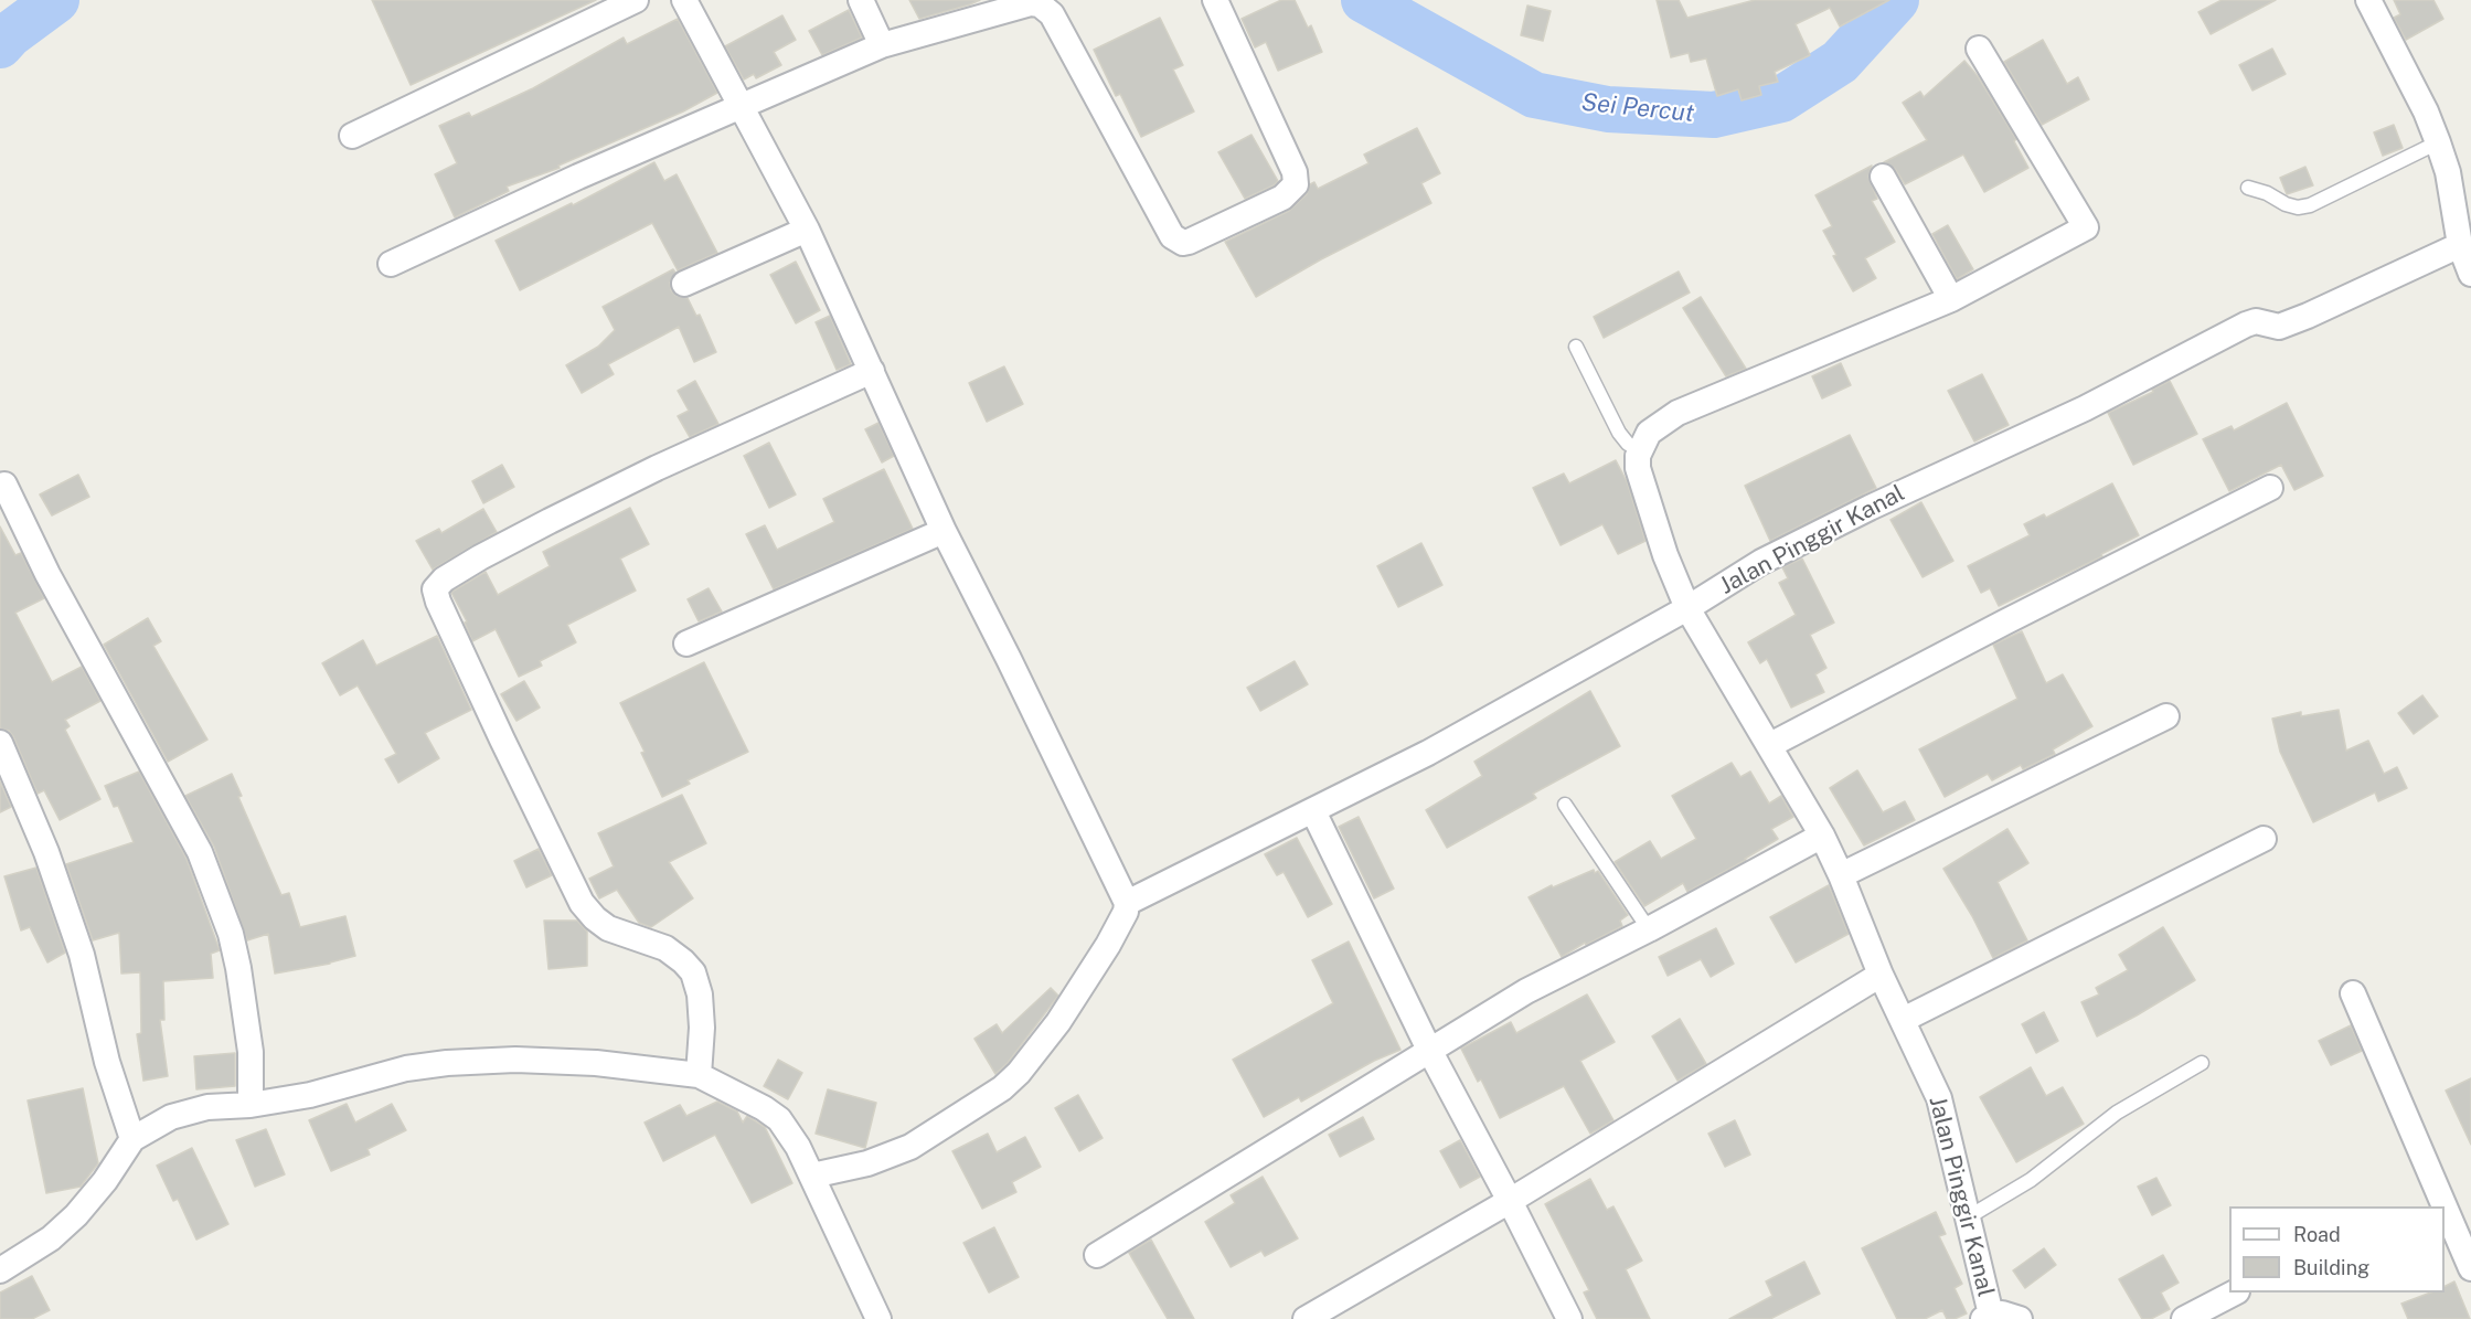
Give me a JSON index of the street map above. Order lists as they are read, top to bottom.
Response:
{
  "streets": {
    "street": ["Jalan Pinggir Kanal"]
  },
  "water": ["Sei Percut"],
  "legend": ["Road", "Building"]
}
